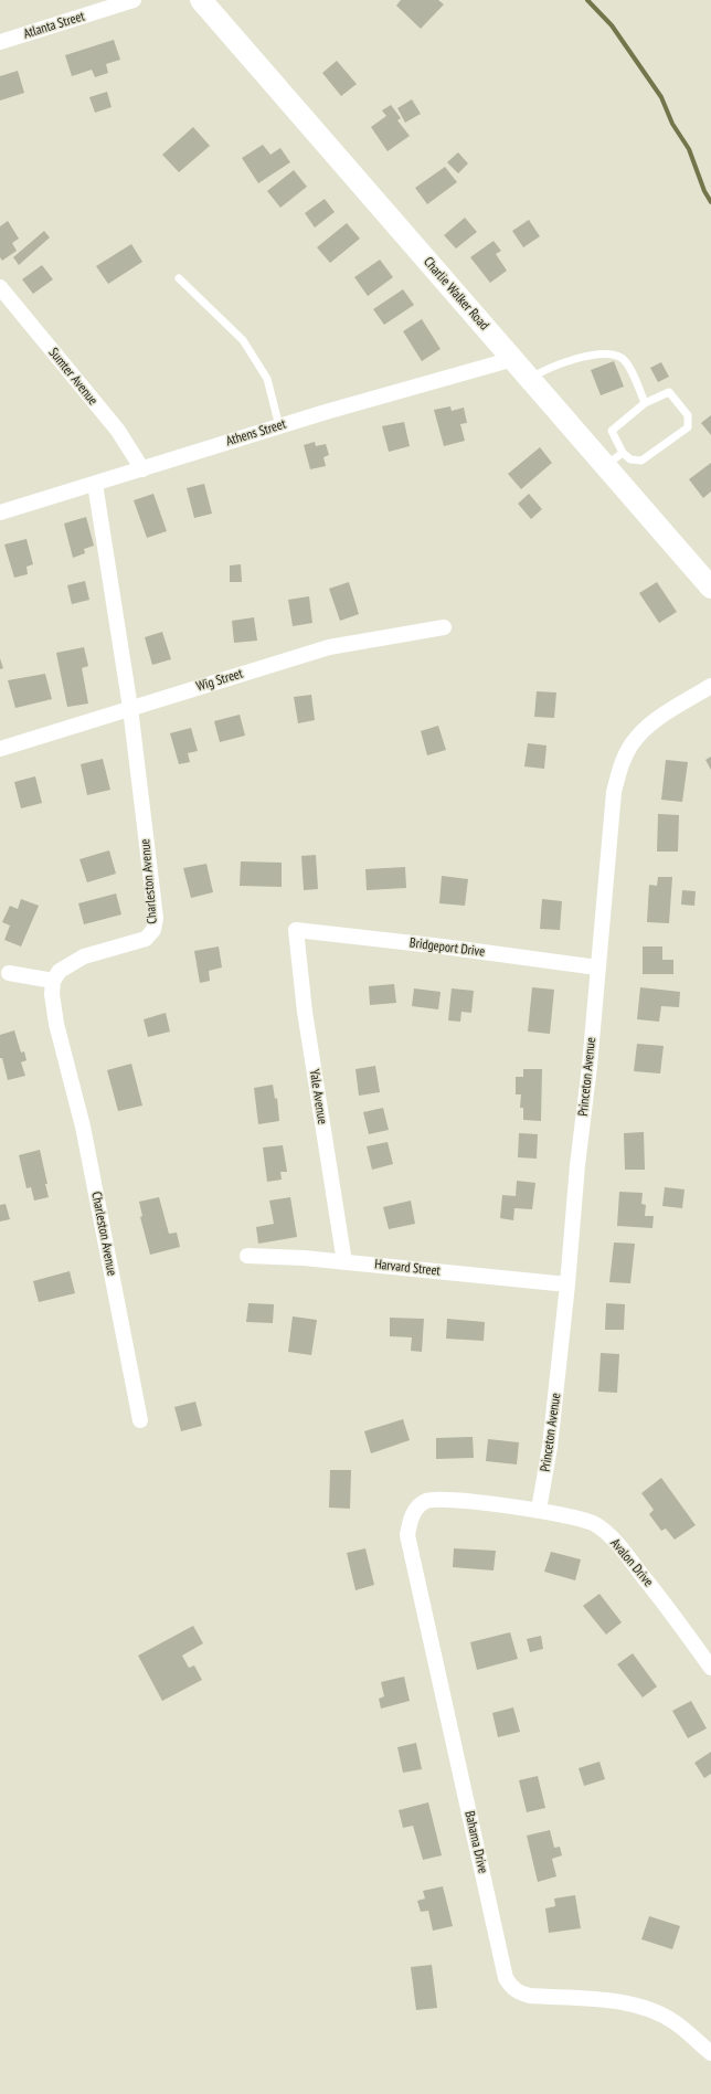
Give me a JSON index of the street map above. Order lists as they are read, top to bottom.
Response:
{
  "streets": {
    "street": [
      "Atlanta Street",
      "Charlie Walker Road",
      "Sumter Avenue",
      "Athens Street",
      "Wig Street",
      "Charleston Avenue",
      "Bridgeport Drive",
      "Princeton Avenue",
      "Yale Avenue",
      "Harvard Street",
      "Avalon Drive",
      "Bahama Drive"
    ]
  },
  "crossings": [
    ["Charlie Walker Road", "Athens Street"],
    ["Sumter Avenue", "Athens Street"],
    ["Athens Street", "Charleston Avenue"],
    ["Wig Street", "Charleston Avenue"],
    ["Bridgeport Drive", "Princeton Avenue"],
    ["Bridgeport Drive", "Yale Avenue"],
    ["Princeton Avenue", "Harvard Street"],
    ["Princeton Avenue", "Avalon Drive"],
    ["Yale Avenue", "Harvard Street"],
    ["Avalon Drive", "Bahama Drive"]
  ]
}
